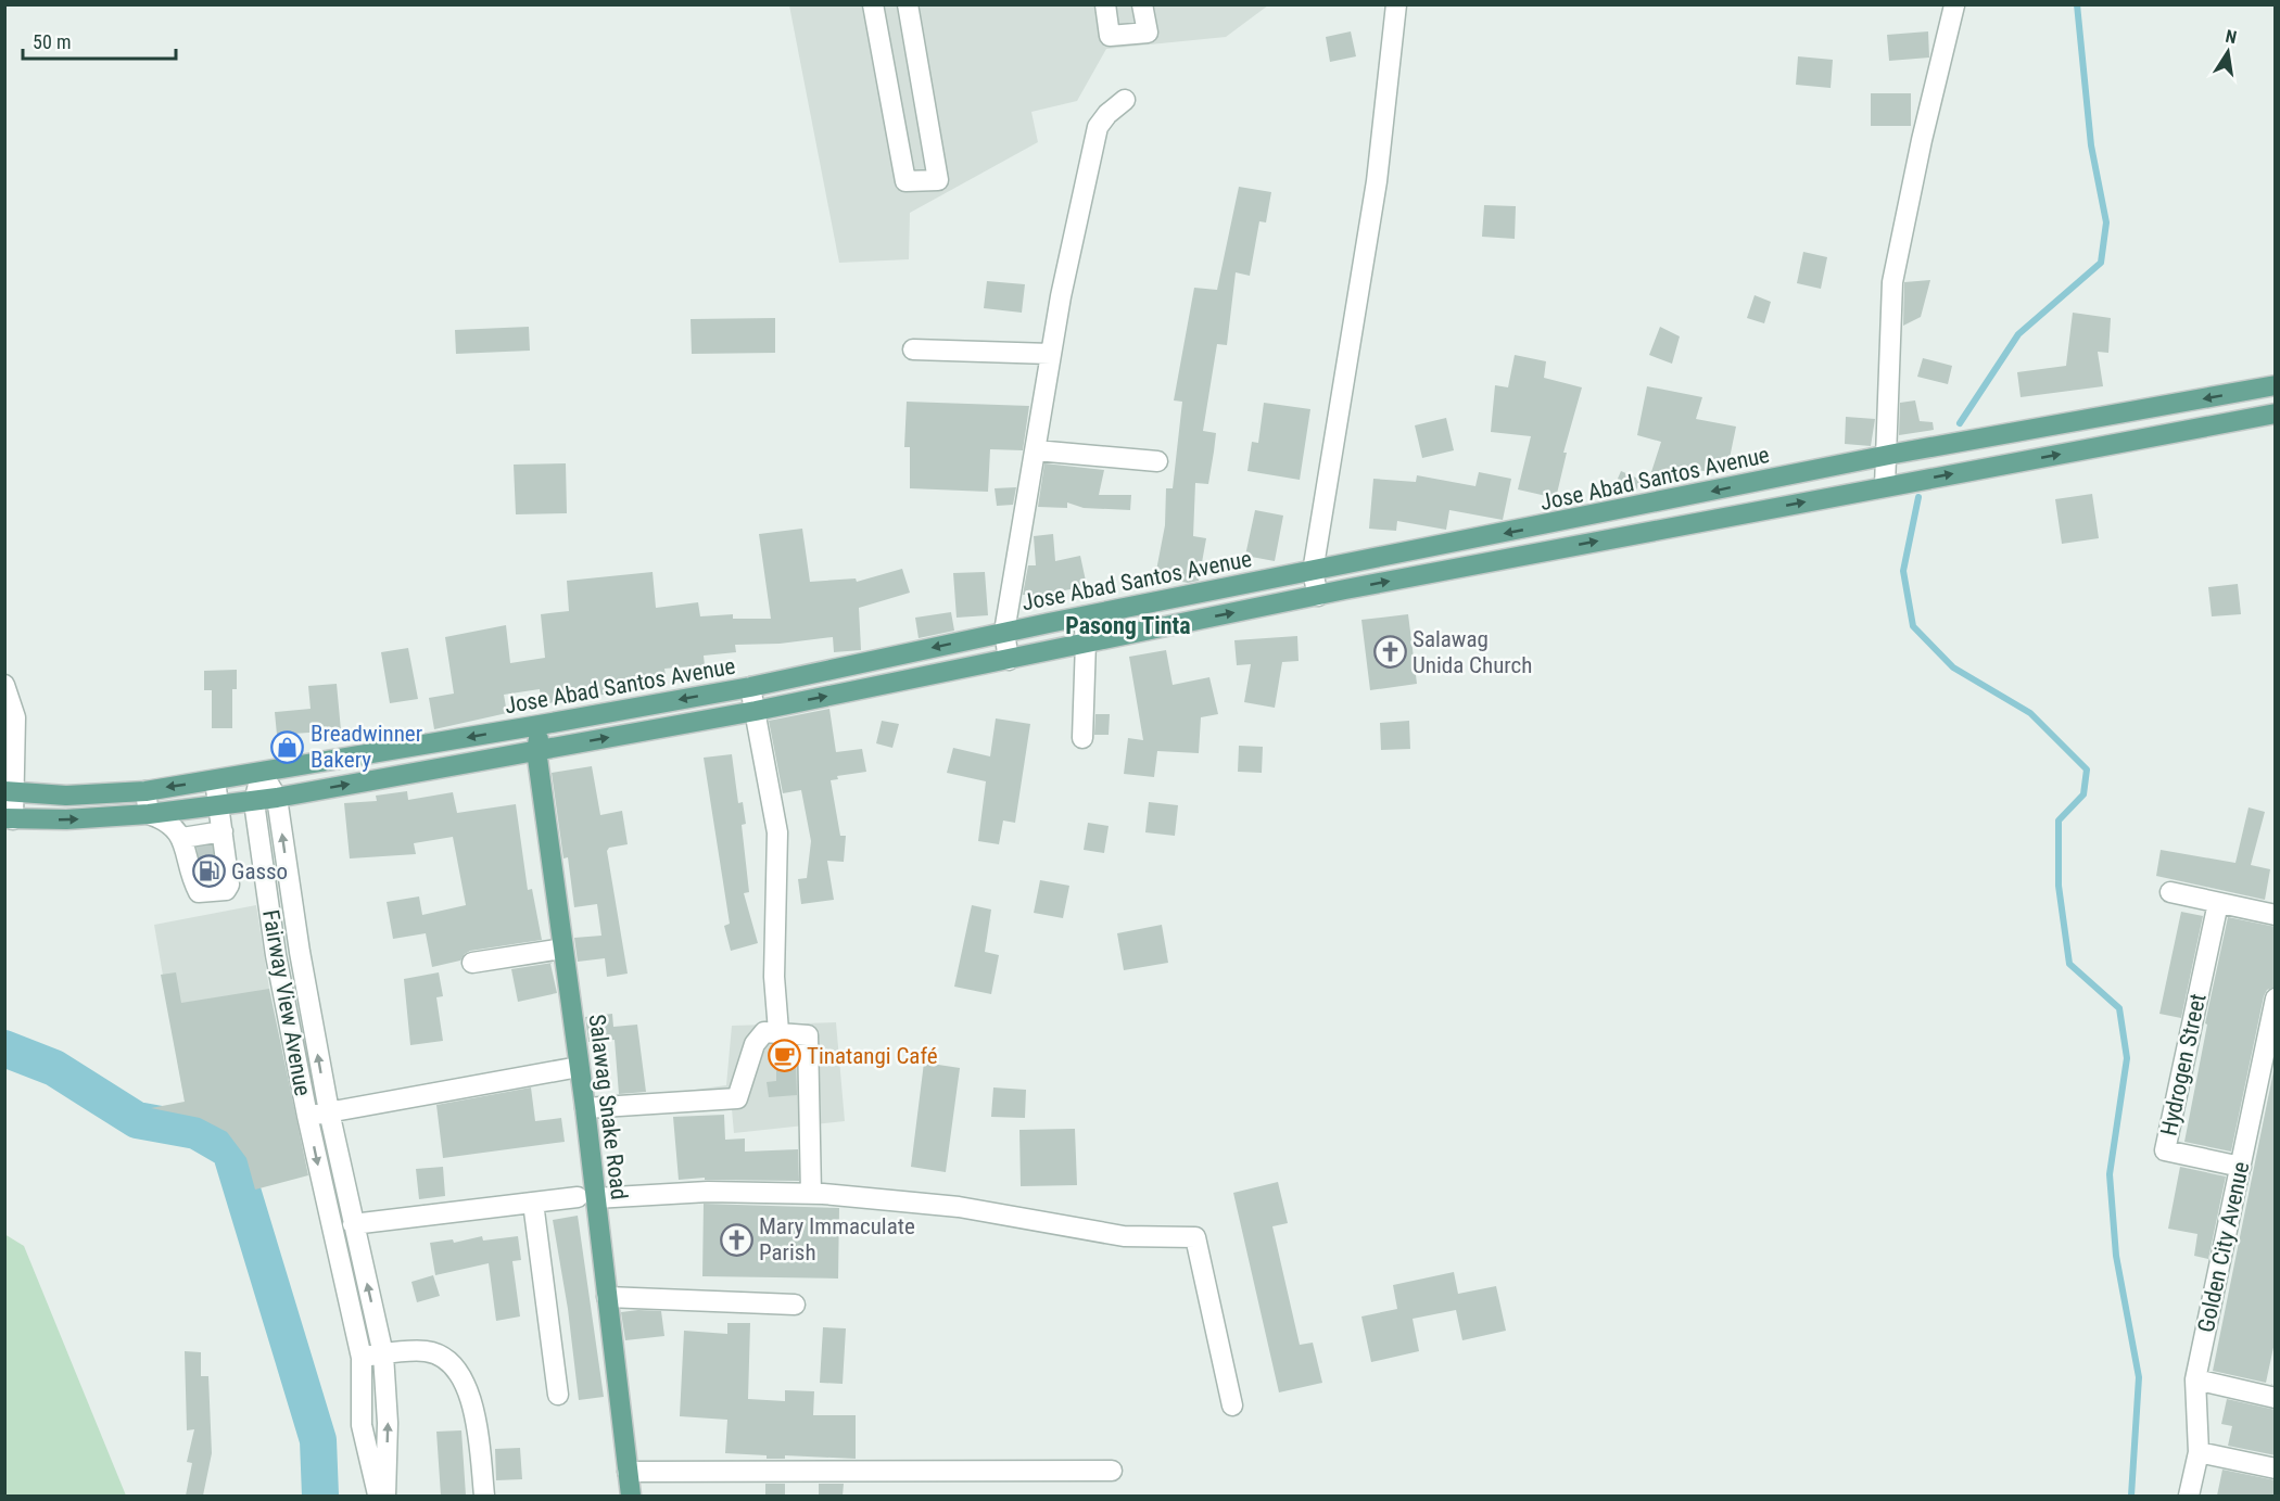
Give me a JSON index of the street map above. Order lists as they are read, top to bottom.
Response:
{
  "streets": {
    "main road": ["Jose Abad Santos Avenue", "Salawag Snake Road"],
    "street": ["Fairway View Avenue", "Hydrogen Street", "Golden City Avenue"]
  },
  "crossings": [
    ["Jose Abad Santos Avenue", "Fairway View Avenue"],
    ["Jose Abad Santos Avenue", "Salawag Snake Road"],
    ["Hydrogen Street", "Golden City Avenue"]
  ],
  "districts": ["Pasong Tinta"],
  "places": {
    "church": ["Salawag Unida Church", "Mary Immaculate Parish"],
    "shop": ["Breadwinner Bakery"],
    "fuel station": ["Gasso"],
    "cafe": ["Tinatangi Café"]
  },
  "scale_bar": "50 m",
  "north": "top"
}
